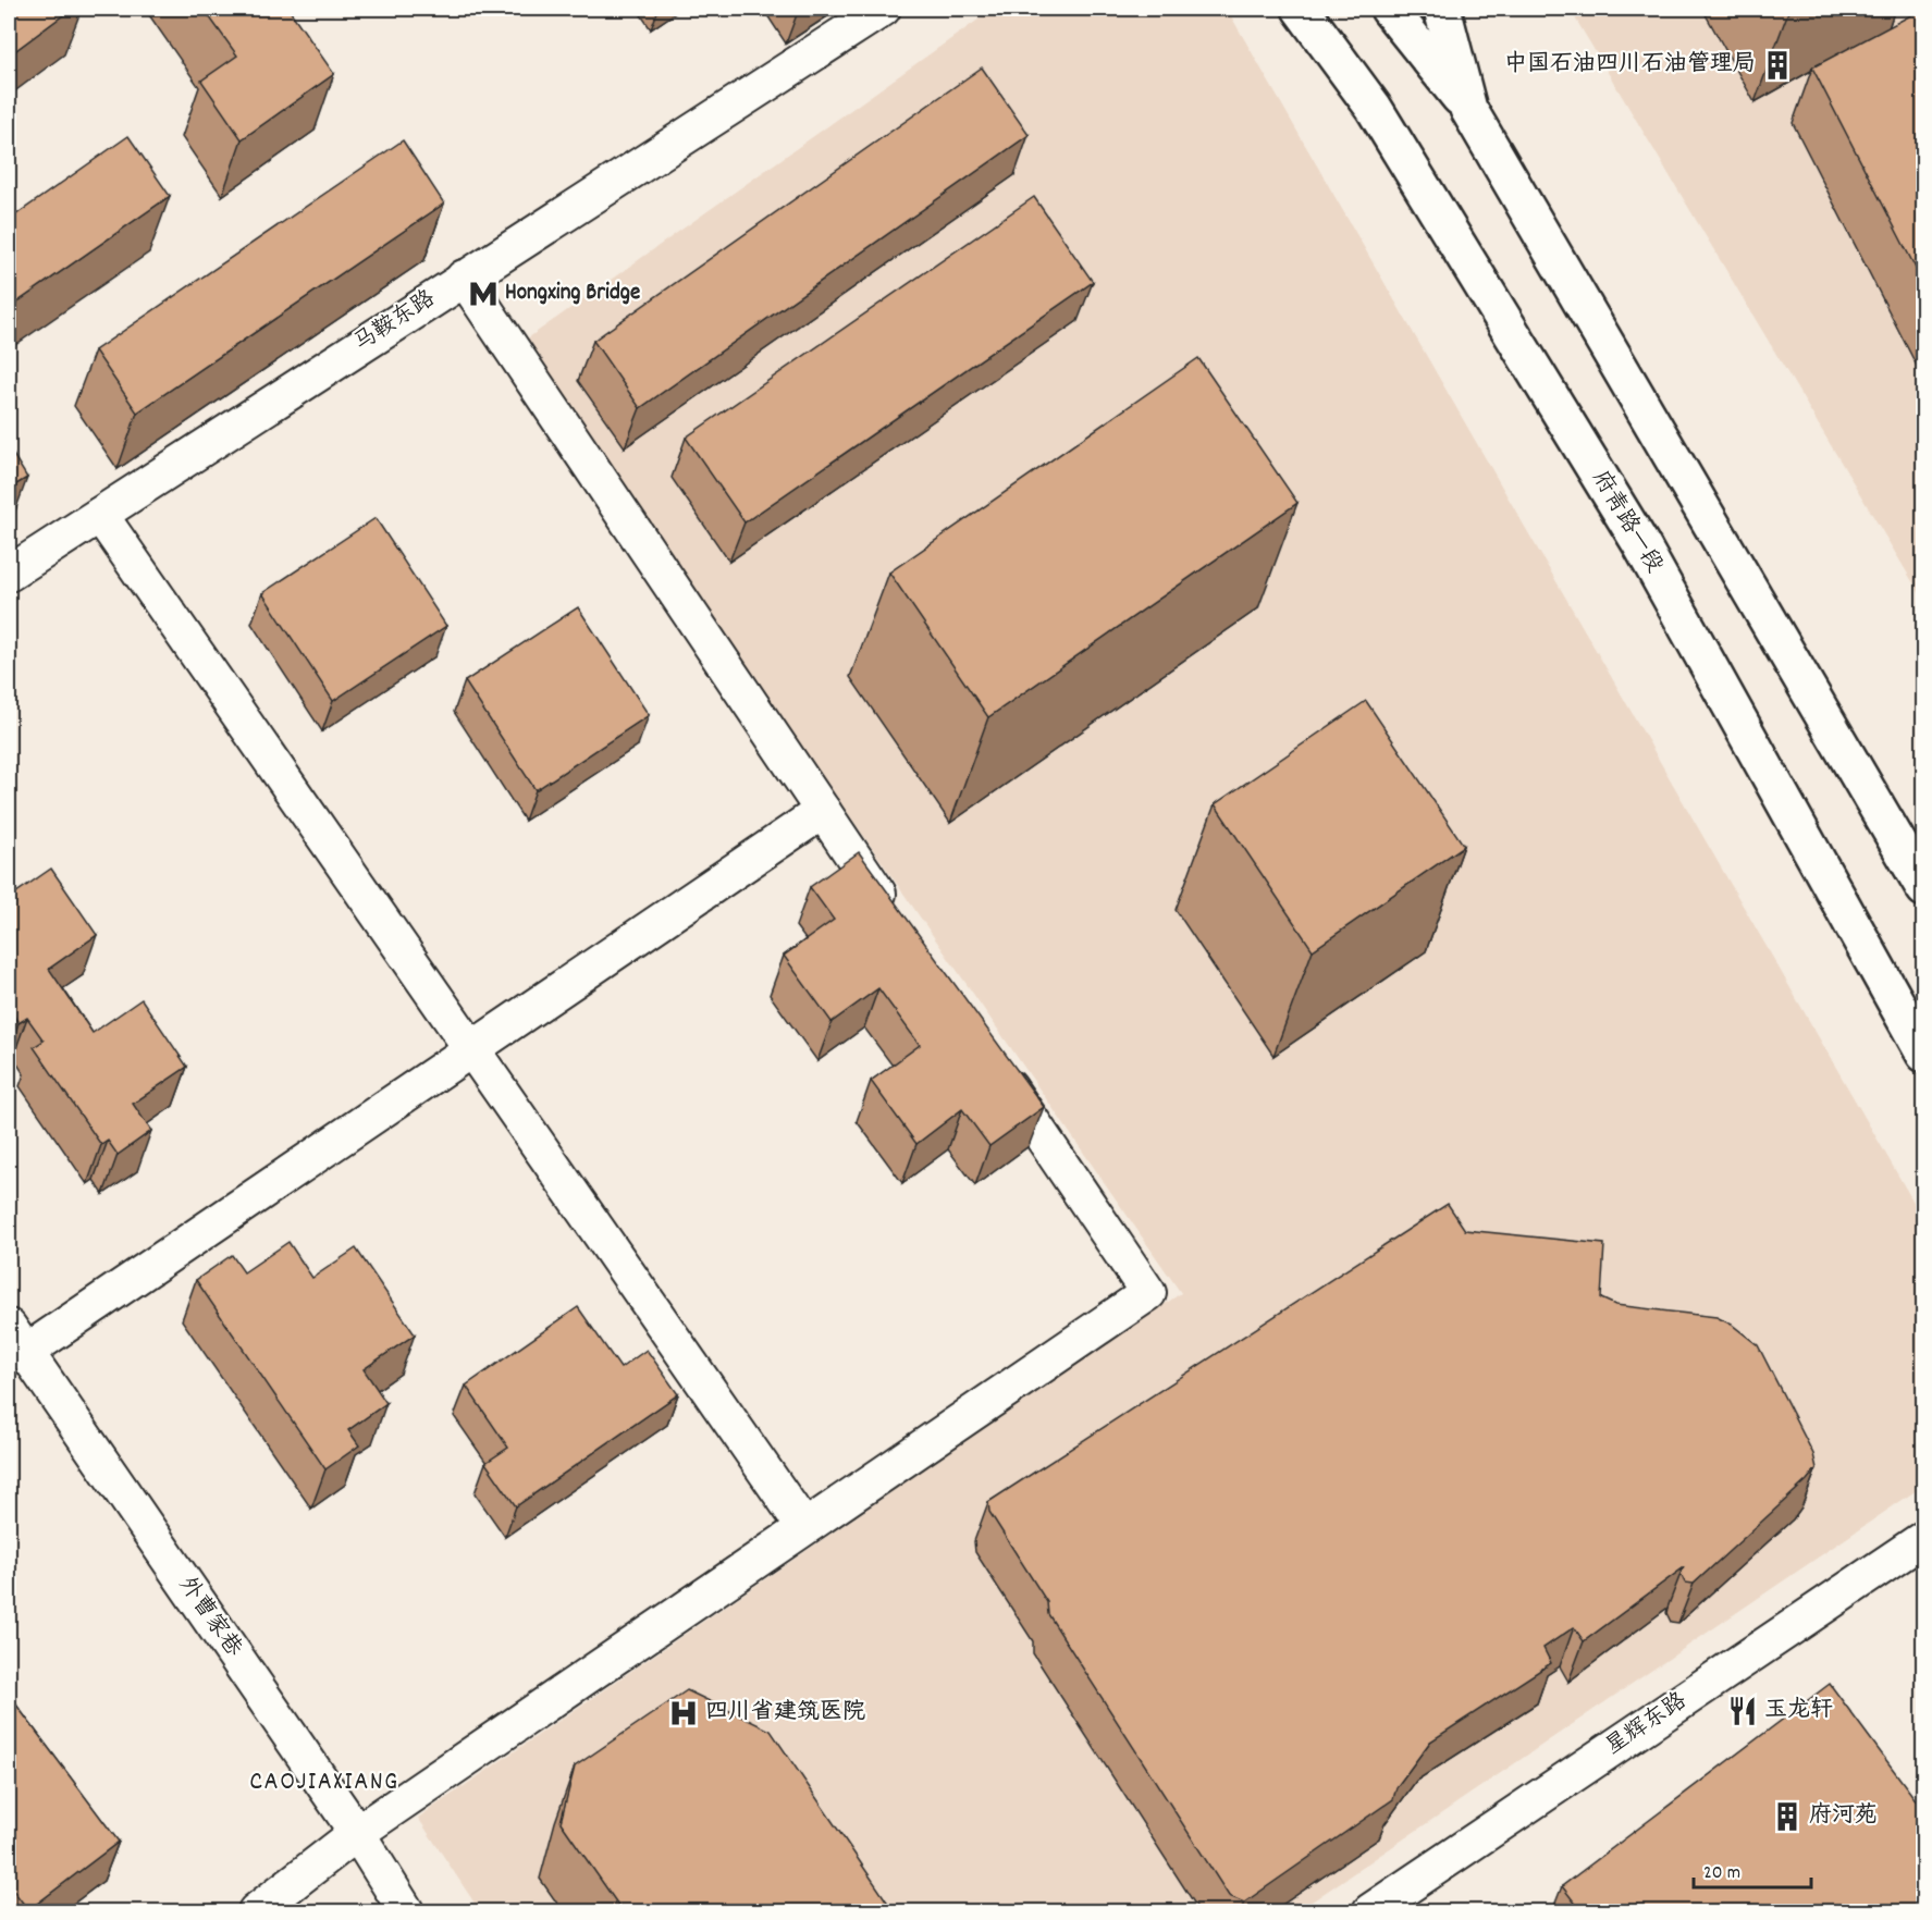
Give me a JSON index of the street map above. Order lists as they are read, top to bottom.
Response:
{
  "streets": {
    "main road": ["府青路一段"],
    "street": ["马鞍东路", "外曹家巷", "星辉东路"]
  },
  "districts": ["CAOJIAXIANG"],
  "places": {
    "building": ["中国石油四川石油管理局", "府河苑"],
    "metro station": ["Hongxing Bridge"],
    "restaurant": ["玉龙轩"],
    "hospital": ["四川省建筑医院"]
  },
  "scale_bar": "20 m"
}
